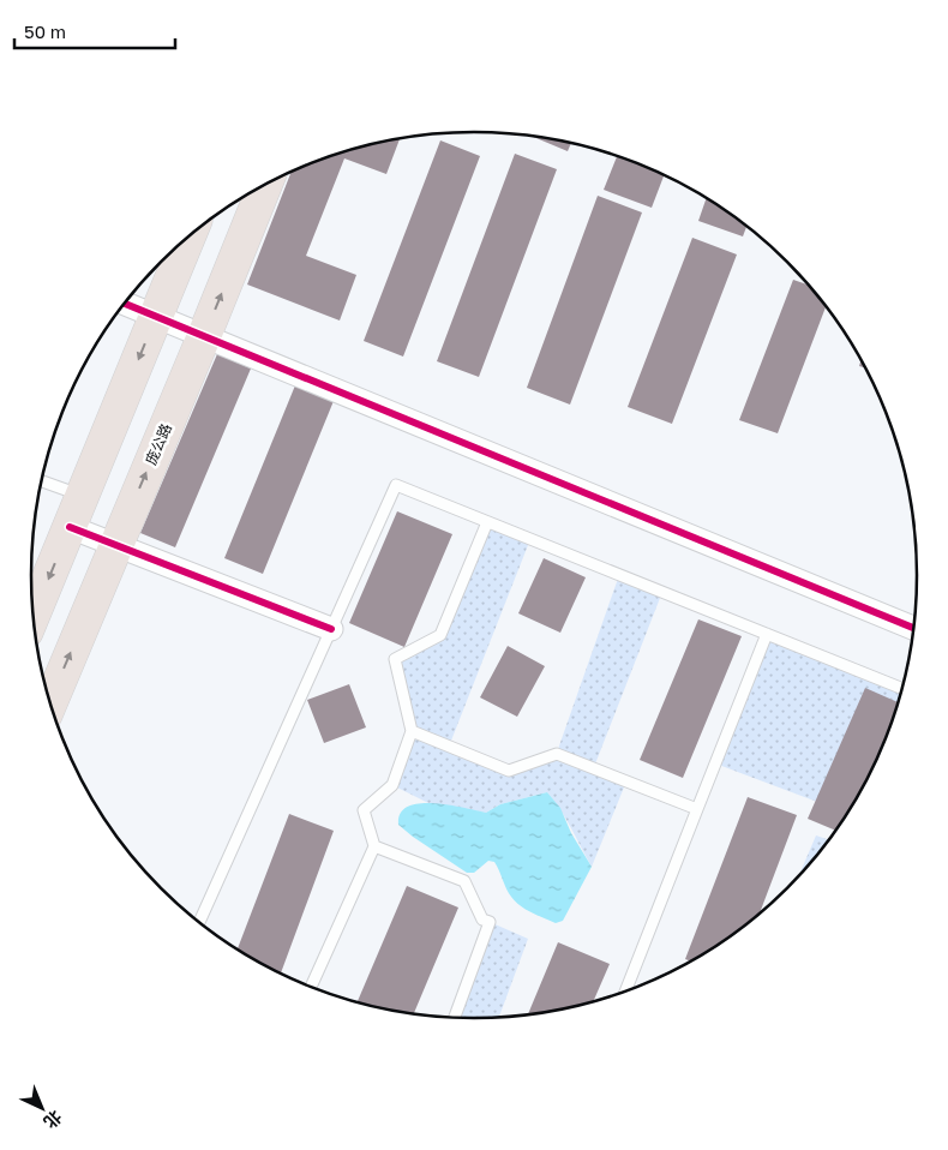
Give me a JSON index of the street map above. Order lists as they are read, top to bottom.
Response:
{
  "streets": {
    "main road": ["庞公路"]
  },
  "scale_bar": "50 m",
  "north": "bottom right"
}
